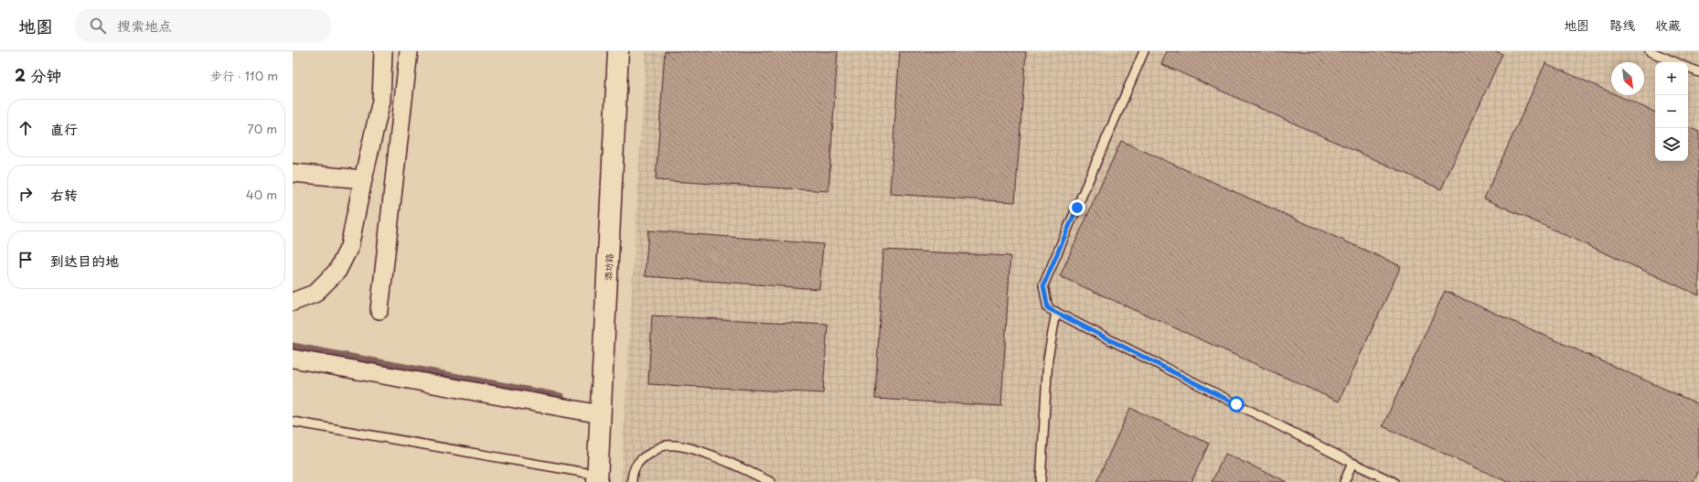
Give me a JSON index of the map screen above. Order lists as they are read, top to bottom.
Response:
{
  "streets": {
    "street": ["酒坊路"]
  },
  "north": "bottom right",
  "page": {
    "header": "地图",
    "search": "搜索地点",
    "nav": ["地图", "路线", "收藏"],
    "heading": ["2 分钟", "步行 · 110 m"],
    "map_buttons": ["+", "−"],
    "list": [
      ["直行", "70 m"],
      ["右转", "40 m"],
      "到达目的地"
    ]
  }
}
